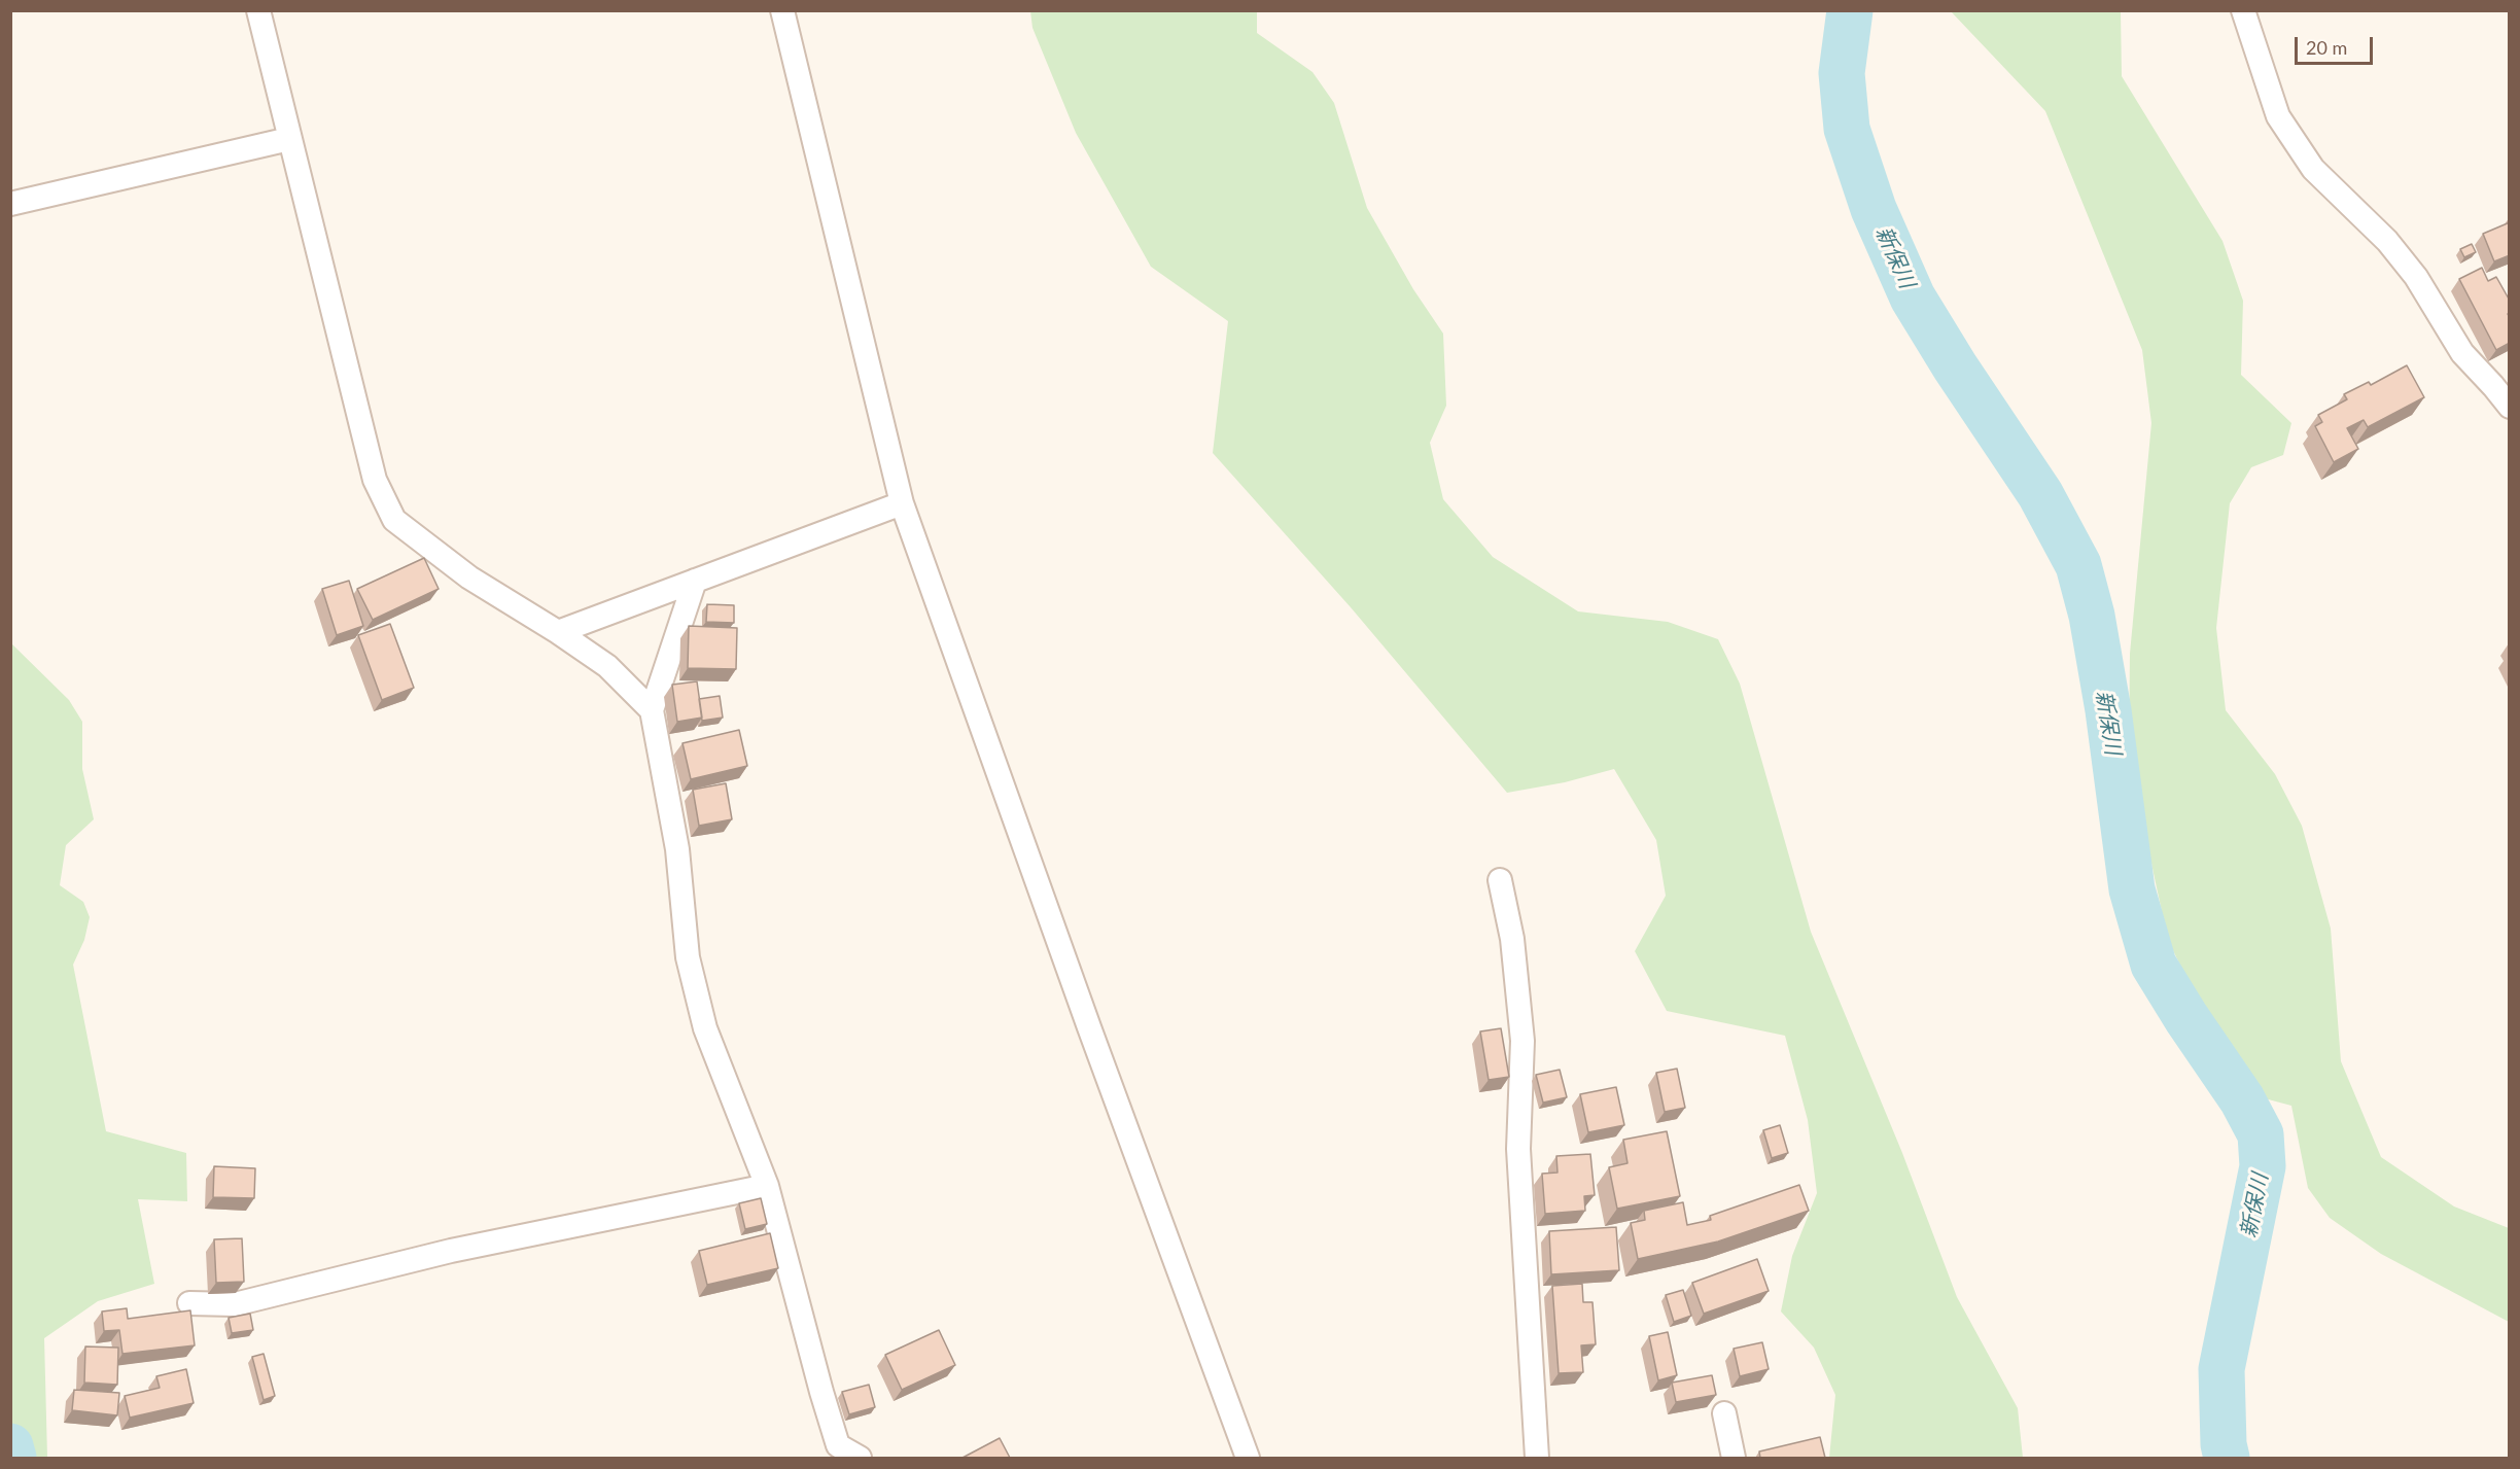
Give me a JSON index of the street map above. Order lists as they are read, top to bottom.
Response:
{
  "water": ["新保川"],
  "scale_bar": "20 m"
}
